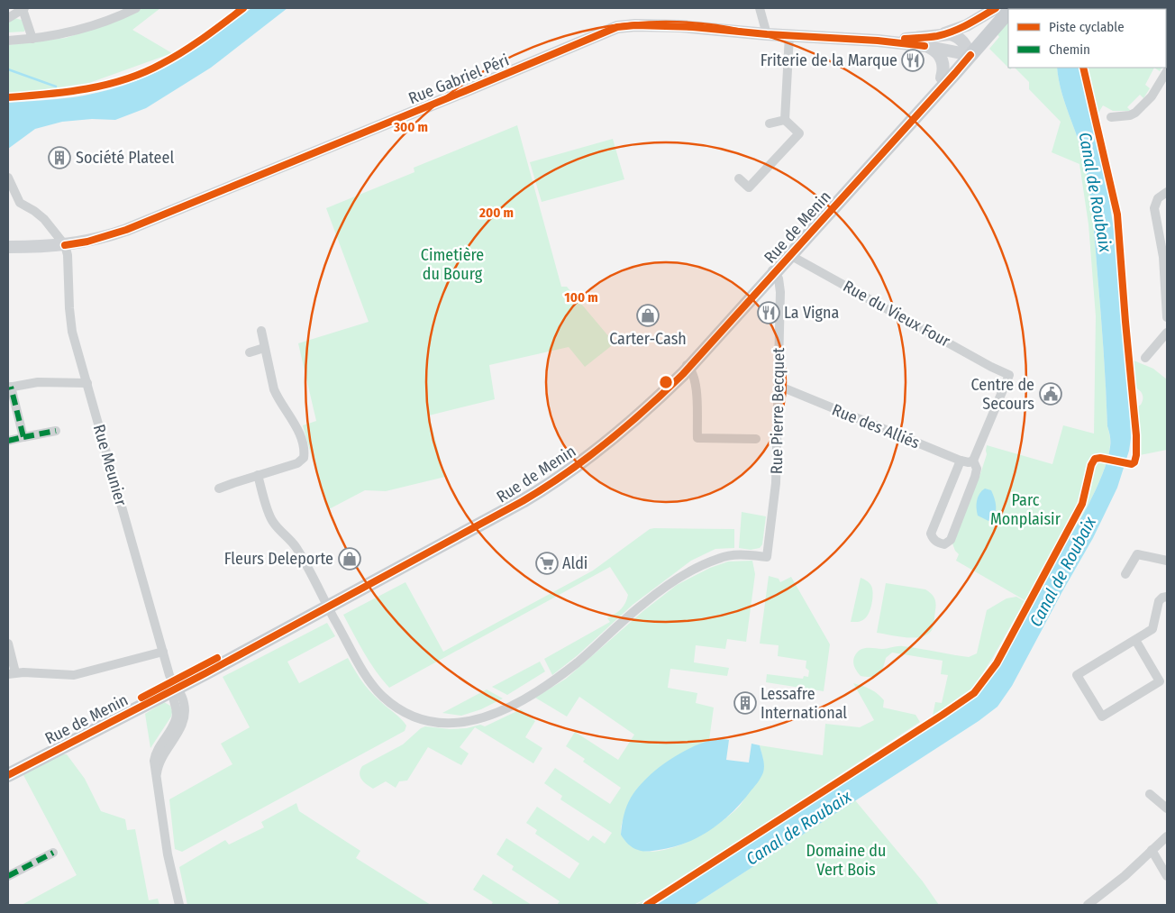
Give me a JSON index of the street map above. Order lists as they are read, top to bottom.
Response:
{
  "streets": {
    "main road": ["Rue Gabriel Péri", "Rue de Menin"],
    "street": [
      "Rue du Vieux Four",
      "Rue Pierre Becquet",
      "Rue des Alliés",
      "Rue Meunier"
    ]
  },
  "crossings": [
    ["Rue Gabriel Péri", "Rue de Menin"],
    ["Rue Gabriel Péri", "Rue Meunier"],
    ["Rue de Menin", "Rue du Vieux Four"],
    ["Rue de Menin", "Rue Pierre Becquet"],
    ["Rue de Menin", "Rue Meunier"],
    ["Rue du Vieux Four", "Rue des Alliés"],
    ["Rue Pierre Becquet", "Rue des Alliés"]
  ],
  "water": ["Canal de Roubaix"],
  "parks": ["Cimetière du Bourg", "Parc Monplaisir", "Domaine du Vert Bois"],
  "places": {
    "restaurant": ["Friterie de la Marque", "La Vigna"],
    "building": ["Société Plateel", "Lessafre International"],
    "shop": ["Carter-Cash", "Fleurs Deleporte"],
    "public building": ["Centre de Secours"],
    "supermarket": ["Aldi"]
  },
  "legend": ["Piste cyclable", "Chemin"],
  "rings": ["300 m", "200 m", "100 m"]
}
